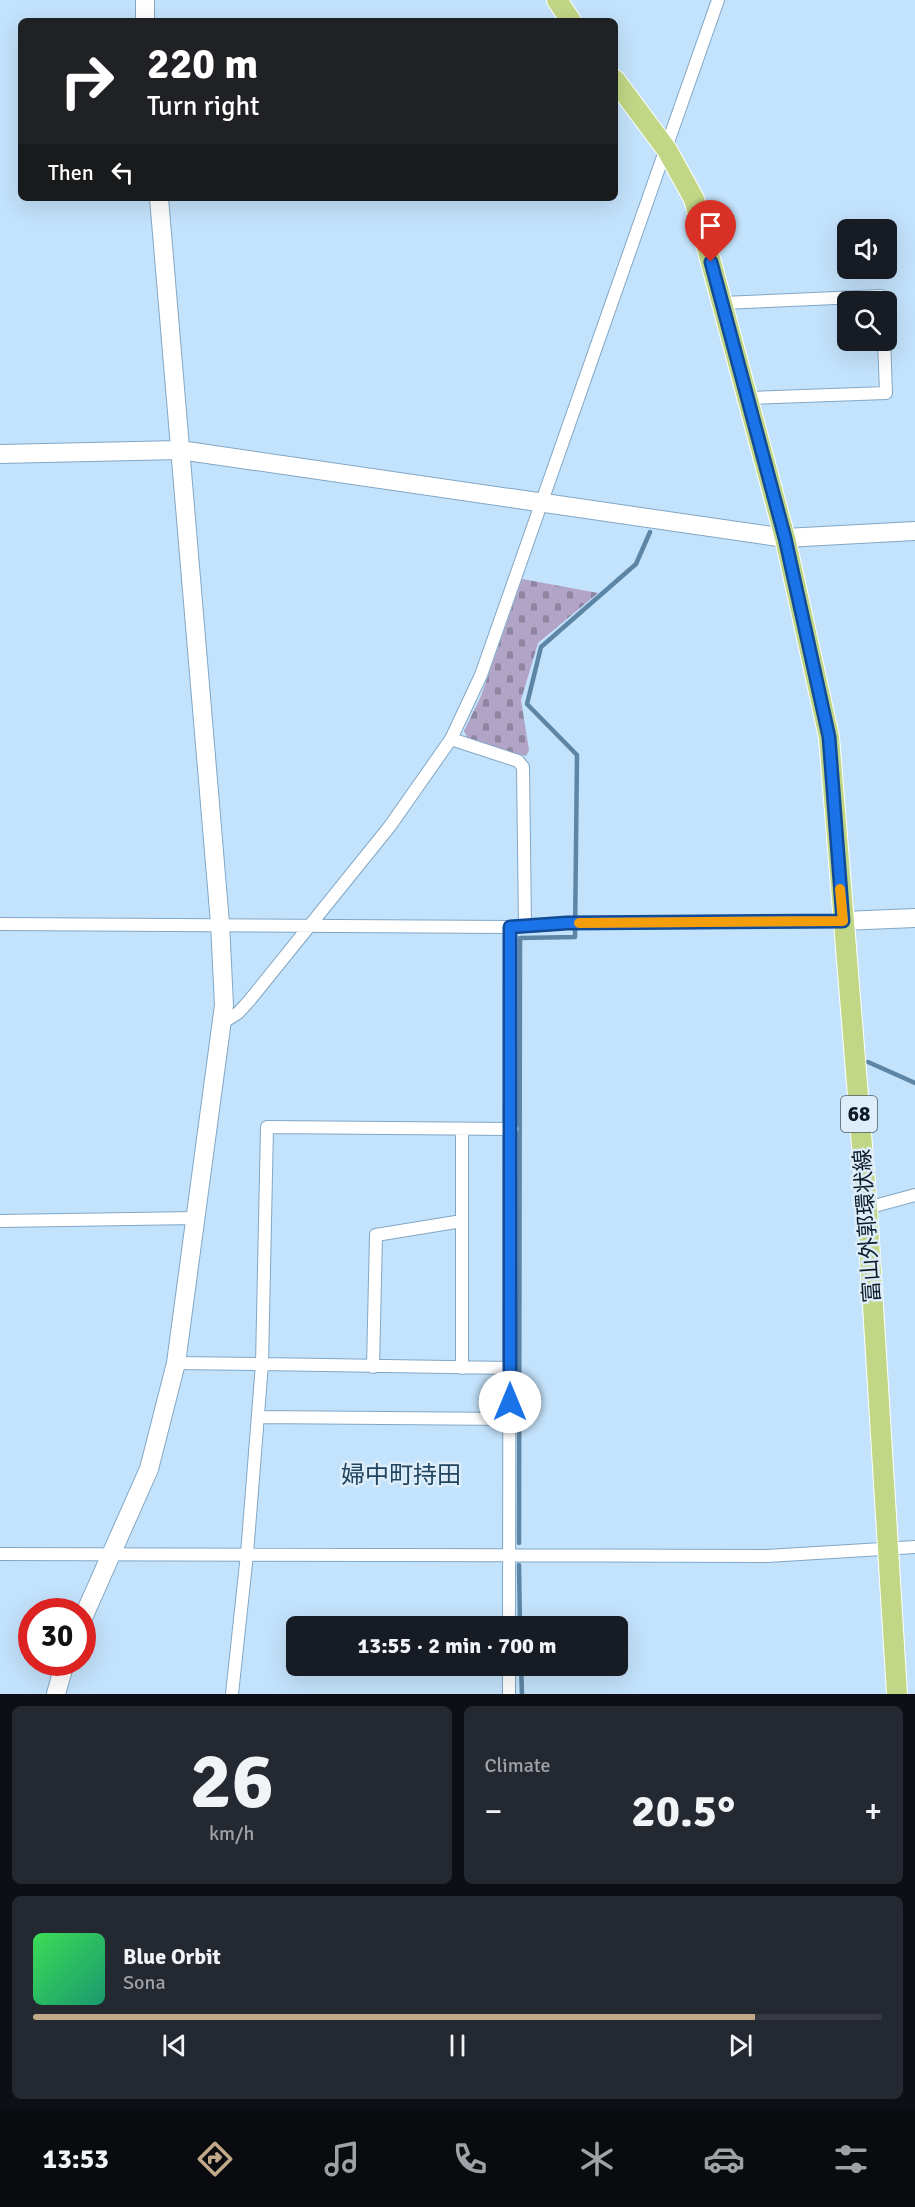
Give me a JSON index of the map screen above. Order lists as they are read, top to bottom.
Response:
{
  "streets": {
    "main road": ["68", "富山外郭環状線"]
  },
  "districts": ["婦中町持田"],
  "page": {
    "turn": ["220 m", "Turn right"],
    "then": "Then",
    "limit": "30",
    "trip": "13:55 · 2 min · 700 m",
    "tile": [
      ["26", "km/h"],
      "Climate"
    ],
    "heat": ["−", "20.5°", "+"],
    "song": ["Blue Orbit", "Sona"],
    "tabs": "13:53"
  }
}
